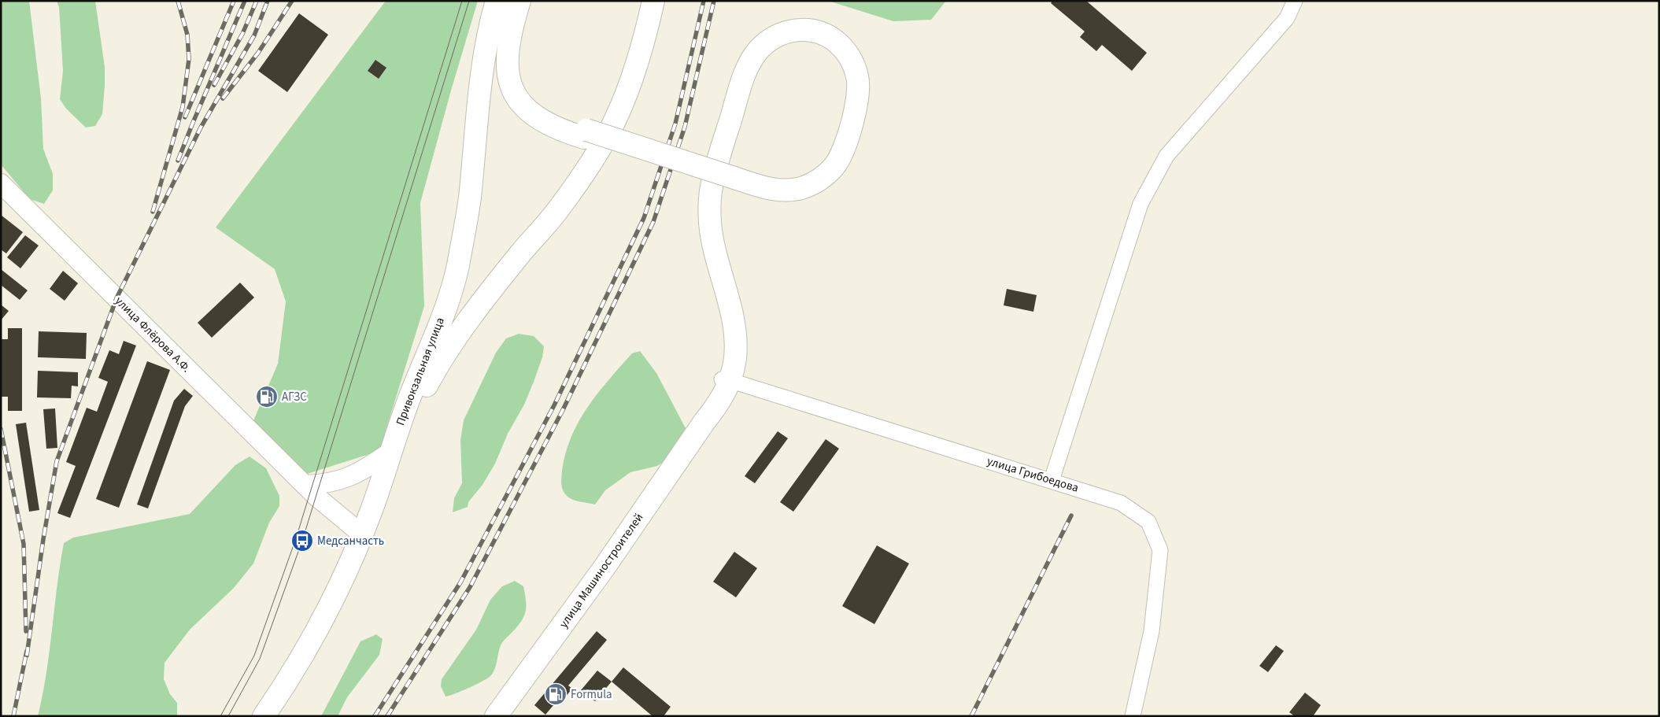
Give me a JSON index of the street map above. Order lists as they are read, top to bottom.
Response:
{
  "streets": {
    "main road": ["Привокзальная улица", "улица Машиностроителей"],
    "street": ["улица Флёрова А.Ф.", "улица Грибоедова"]
  },
  "crossings": [
    ["улица Флёрова А.Ф.", "Привокзальная улица"],
    ["улица Грибоедова", "улица Машиностроителей"]
  ],
  "places": {
    "fuel station": ["АГЗС", "Formula"],
    "bus stop": ["Медсанчасть"]
  }
}
